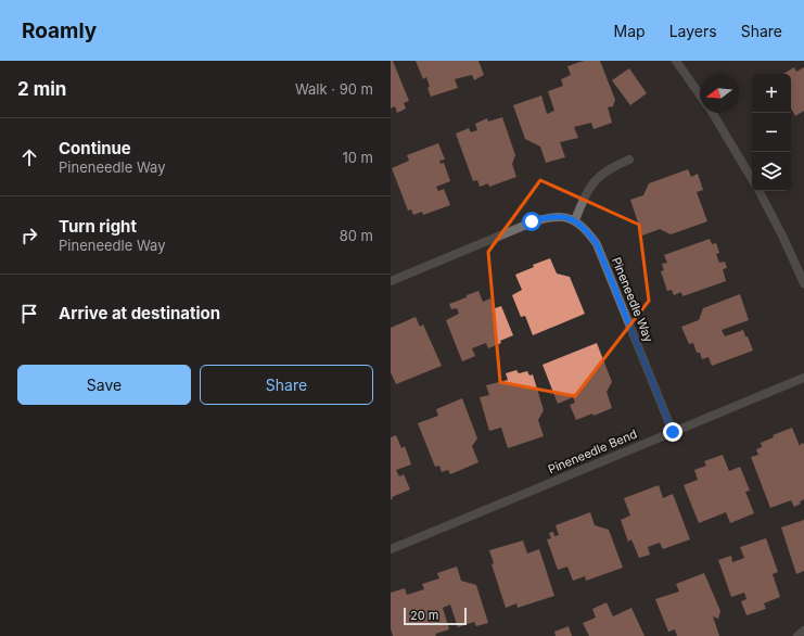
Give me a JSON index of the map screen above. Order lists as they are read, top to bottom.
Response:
{
  "streets": {
    "street": ["Pineneedle Way", "Pineneedle Bend"]
  },
  "crossings": [
    ["Pineneedle Way", "Pineneedle Bend"]
  ],
  "scale_bar": "20 m",
  "north": "left",
  "page": {
    "header": "Roamly",
    "nav": ["Map", "Layers", "Share"],
    "heading": ["2 min", "Walk · 90 m"],
    "map_buttons": ["+", "−"],
    "list": [
      ["Continue", "Pineneedle Way", "10 m"],
      ["Turn right", "Pineneedle Way", "80 m"],
      "Arrive at destination"
    ],
    "buttons": ["Save", "Share"],
    "scale": "20 m"
  }
}
